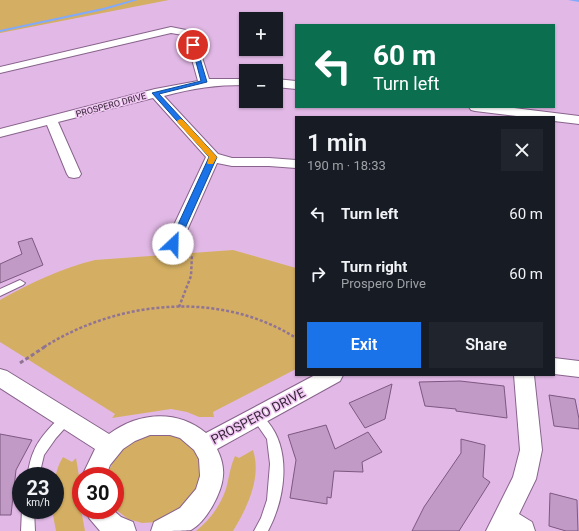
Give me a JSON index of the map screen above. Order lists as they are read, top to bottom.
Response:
{
  "streets": {
    "street": ["PROSPERO DRIVE"]
  },
  "page": {
    "map_buttons": ["+", "−"],
    "turn": ["60 m", "Turn left"],
    "heading": ["1 min", "190 m · 18:33"],
    "list": [
      {
        "name": "Turn left",
        "value": "60 m"
      },
      {
        "name": "Turn right",
        "note": "Prospero Drive",
        "value": "60 m"
      }
    ],
    "buttons": ["Exit", "Share"],
    "speed": "23 km/h",
    "limit": "30"
  }
}
